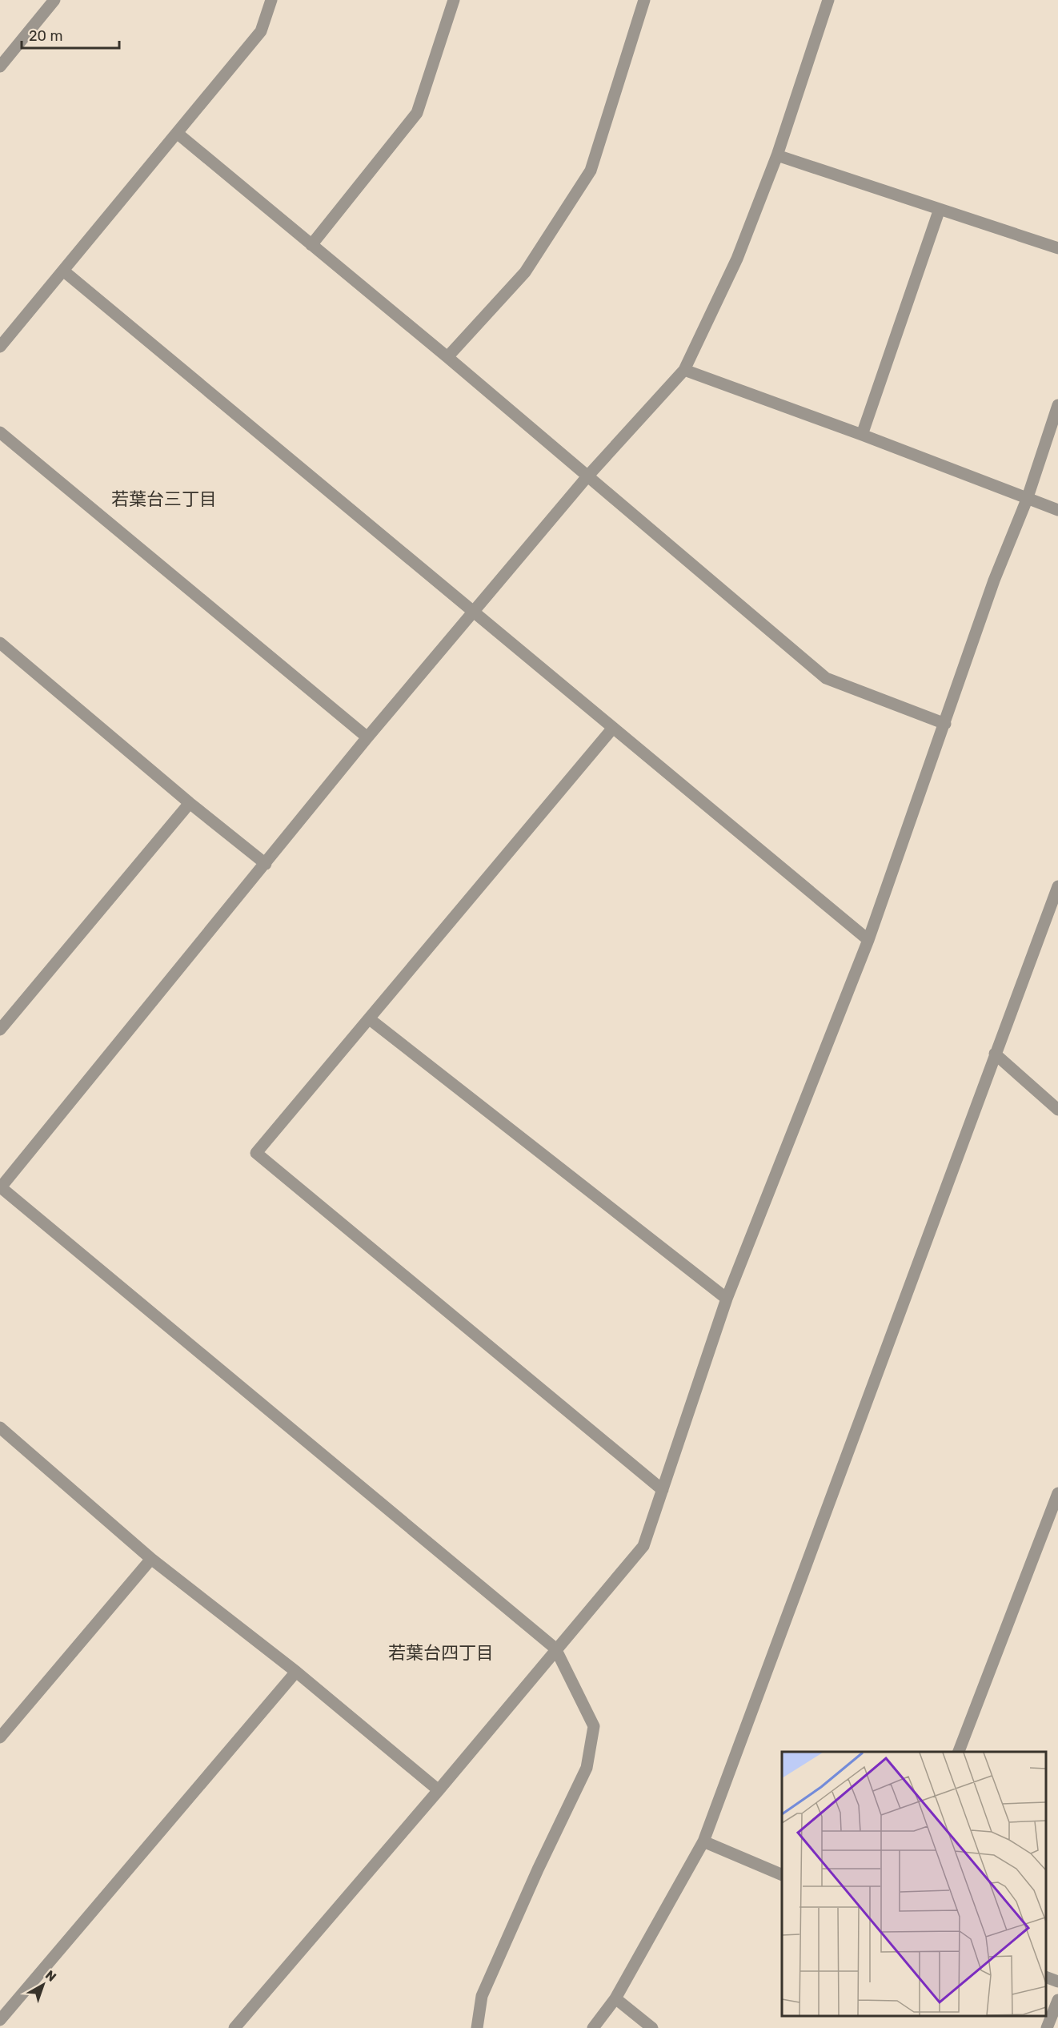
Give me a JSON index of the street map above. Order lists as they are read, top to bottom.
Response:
{
  "districts": ["若葉台三丁目", "若葉台四丁目"],
  "scale_bar": "20 m",
  "north": "top right"
}
